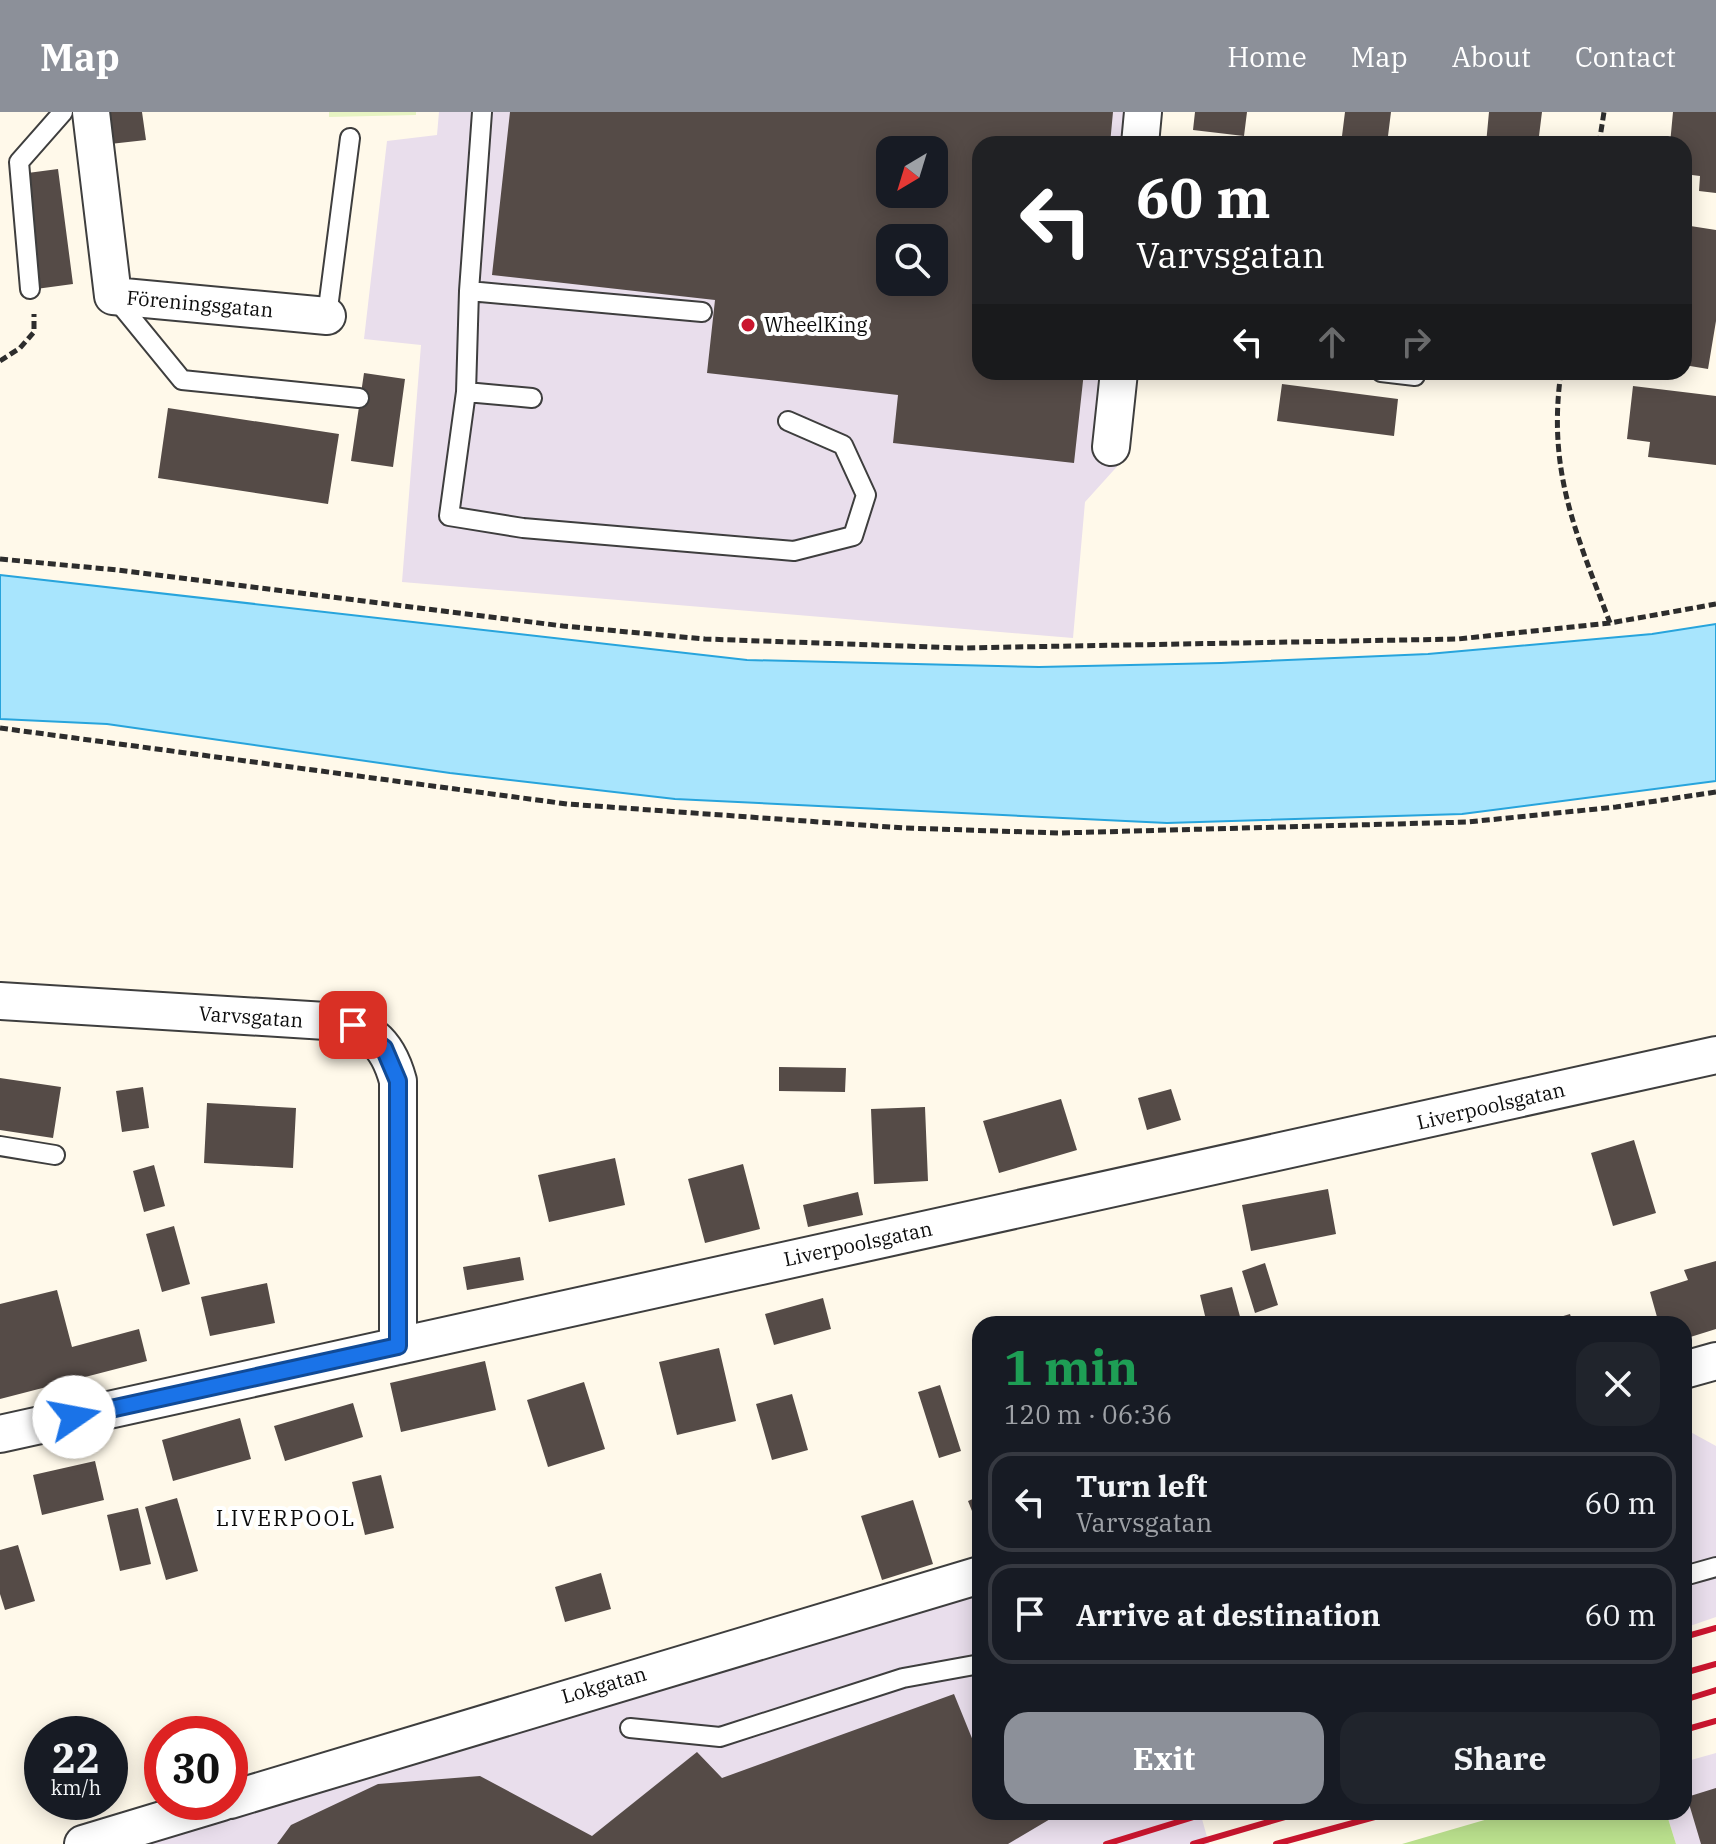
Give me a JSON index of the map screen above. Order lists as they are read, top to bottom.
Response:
{
  "streets": {
    "street": [
      "Föreningsgatan",
      "Varvsgatan",
      "Liverpoolsgatan",
      "Lokgatan"
    ]
  },
  "crossings": [
    ["Varvsgatan", "Liverpoolsgatan"]
  ],
  "districts": ["LIVERPOOL"],
  "places": ["WheelKing"],
  "north": "bottom left",
  "page": {
    "header": "Map",
    "nav": [
      "Home",
      "Map",
      "About",
      "Contact"
    ],
    "turn": ["60 m", "Varvsgatan"],
    "heading": ["1 min", "120 m · 06:36"],
    "list": [
      {
        "name": "Turn left",
        "note": "Varvsgatan",
        "value": "60 m"
      },
      {
        "name": "Arrive at destination",
        "value": "60 m"
      }
    ],
    "buttons": ["Exit", "Share"],
    "speed": "22 km/h",
    "limit": "30"
  }
}
